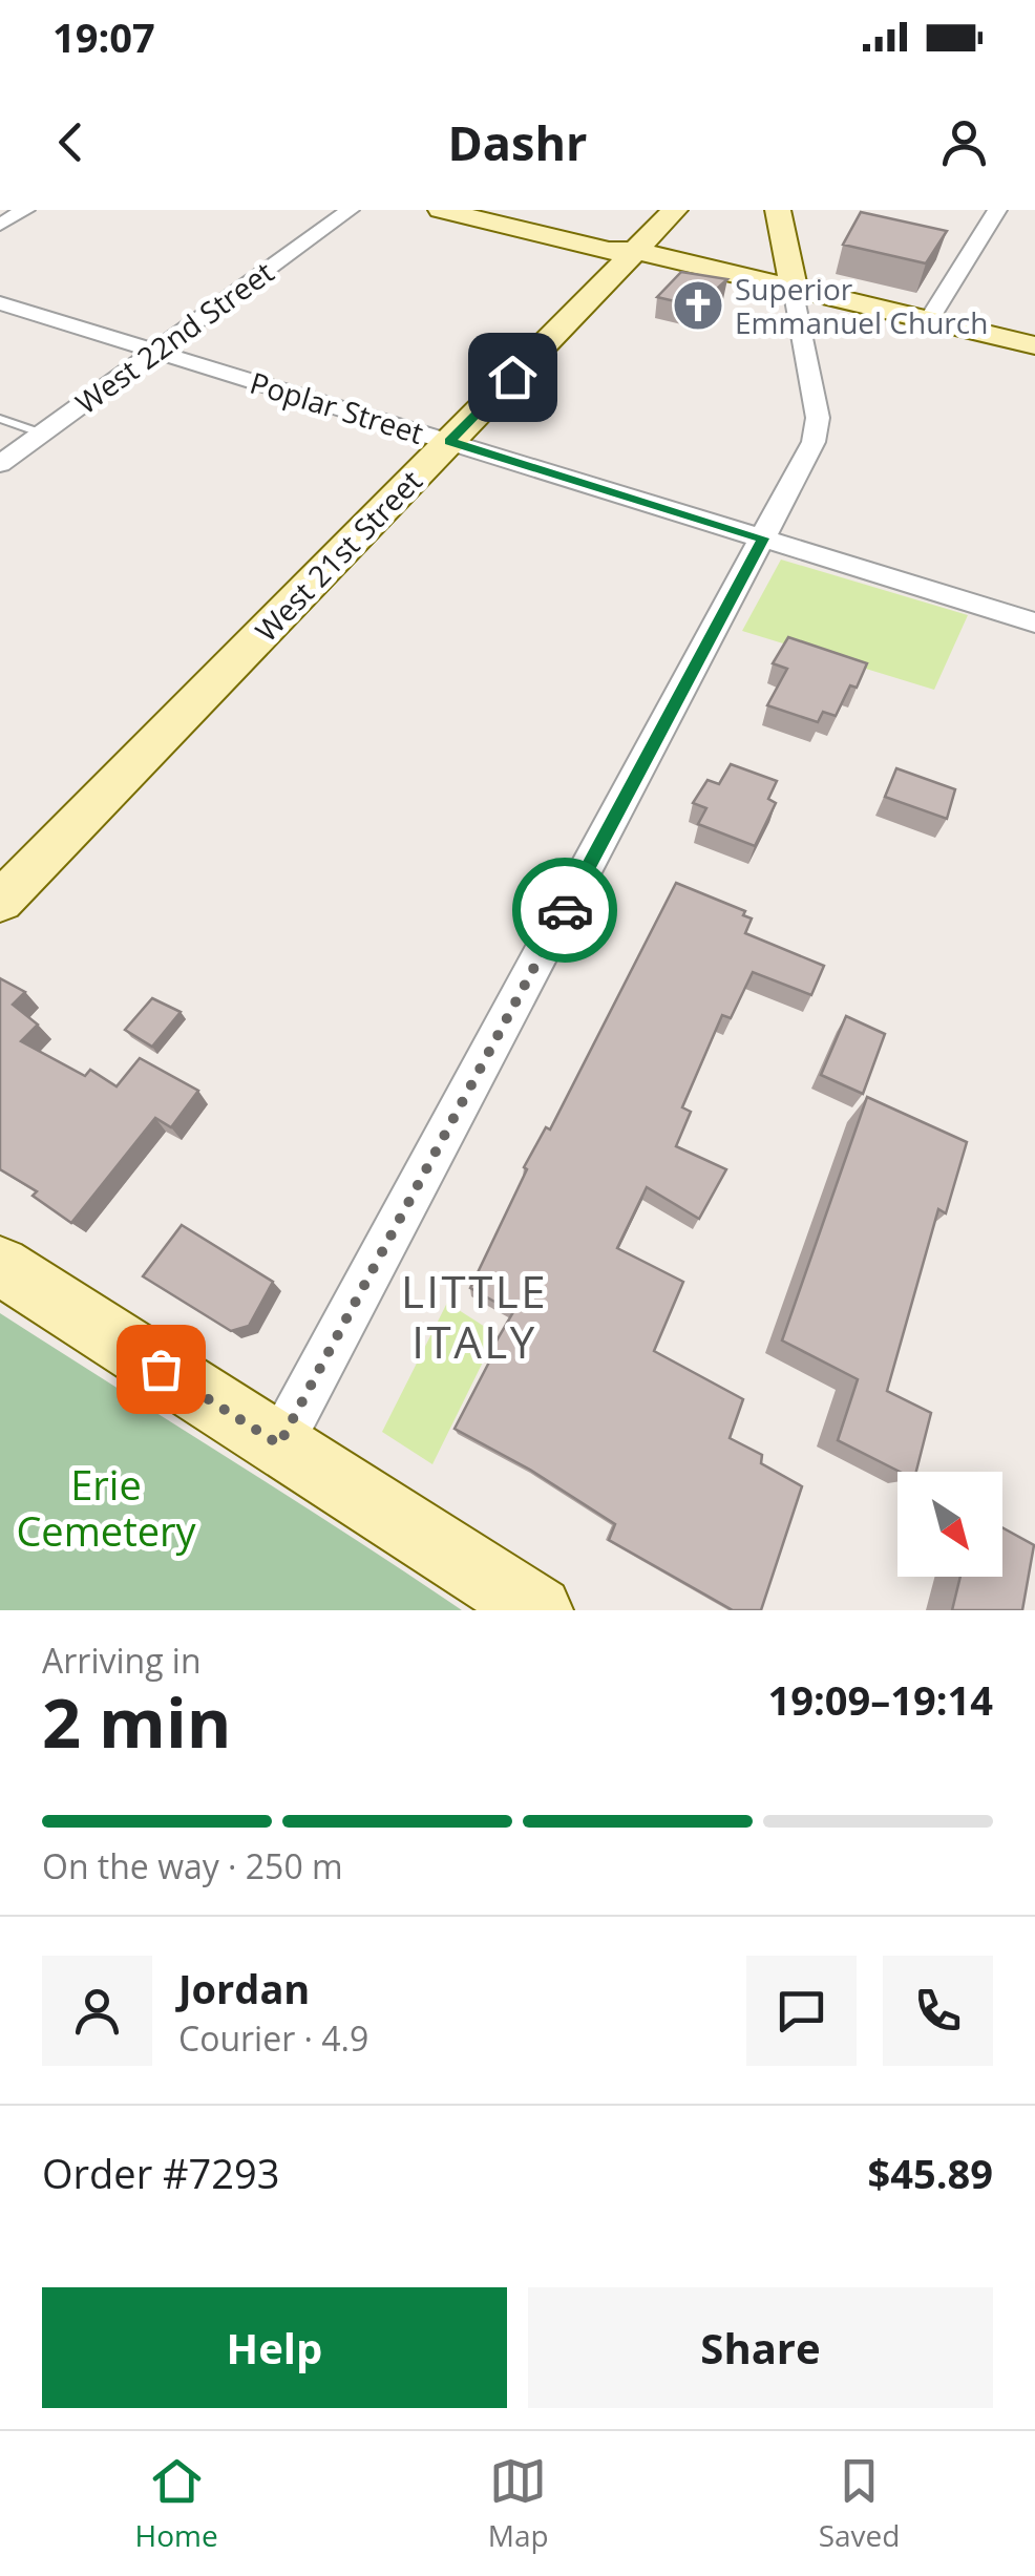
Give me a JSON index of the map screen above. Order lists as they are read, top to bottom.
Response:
{
  "streets": {
    "street": ["West 22nd Street", "Poplar Street", "West 21st Street"]
  },
  "crossings": [
    ["West 22nd Street", "Poplar Street"],
    ["Poplar Street", "West 21st Street"]
  ],
  "districts": ["LITTLE ITALY"],
  "parks": ["Erie Cemetery"],
  "places": {
    "church": ["Superior Emmanuel Church"]
  },
  "north": "bottom right",
  "page": {
    "status": "19:07",
    "header": "Dashr",
    "heading": ["2 min", "Arriving in", "19:09–19:14"],
    "panel": [
      "Jordan",
      "Courier · 4.9",
      "Order #7293",
      "$45.89"
    ],
    "bar": "On the way · 250 m",
    "buttons": ["Help", "Share"],
    "tabs": ["Home", "Map", "Saved"]
  }
}
